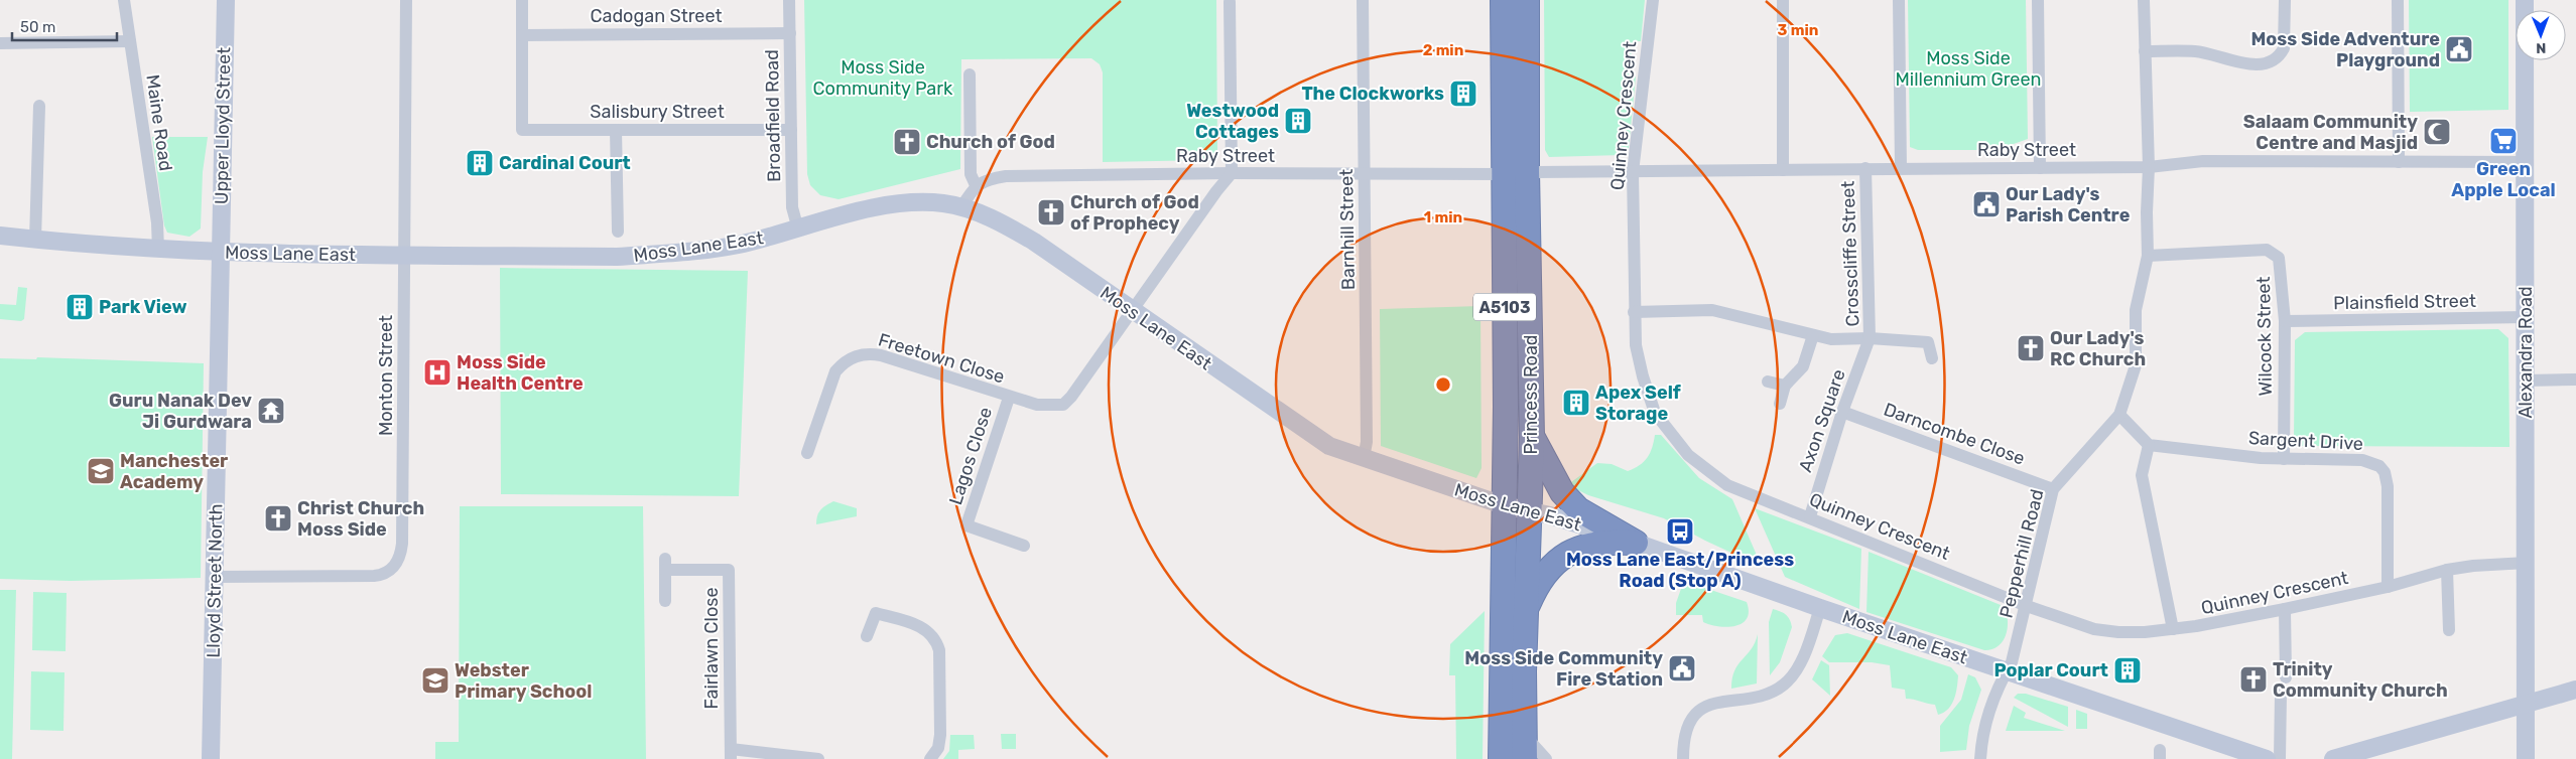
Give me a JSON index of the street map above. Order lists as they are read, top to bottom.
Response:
{
  "streets": {
    "highway": ["A5103", "Princess Road"],
    "main road": [
      "Upper Lloyd Street",
      "Moss Lane East",
      "Alexandra Road",
      "Lloyd Street North"
    ],
    "street": [
      "Cadogan Street",
      "Salisbury Street",
      "Broadfield Road",
      "Quinney Crescent",
      "Maine Road",
      "Raby Street",
      "Barnhill Street",
      "Crosscliffe Street",
      "Plainsfield Street",
      "Wilcock Street",
      "Freetown Close",
      "Monton Street",
      "Axon Square",
      "Darncombe Close",
      "Sargent Drive",
      "Lagos Close",
      "Pepperhill Road",
      "Fairlawn Close"
    ]
  },
  "crossings": [
    ["Cadogan Street", "Salisbury Street"],
    ["Cadogan Street", "Broadfield Road"],
    ["Salisbury Street", "Broadfield Road"],
    ["Broadfield Road", "Moss Lane East"],
    ["Quinney Crescent", "Raby Street"],
    ["Quinney Crescent", "Alexandra Road"],
    ["Quinney Crescent", "Axon Square"],
    ["Quinney Crescent", "Sargent Drive"],
    ["Quinney Crescent", "Pepperhill Road"],
    ["Maine Road", "Moss Lane East"],
    ["Upper Lloyd Street", "Moss Lane East"],
    ["Upper Lloyd Street", "Lloyd Street North"],
    ["Raby Street", "Barnhill Street"],
    ["Raby Street", "Crosscliffe Street"],
    ["Raby Street", "Alexandra Road"],
    ["Raby Street", "Freetown Close"],
    ["Raby Street", "Princess Road"],
    ["Raby Street", "Pepperhill Road"],
    ["Barnhill Street", "Moss Lane East"],
    ["Moss Lane East", "Freetown Close"],
    ["Moss Lane East", "Monton Street"],
    ["Moss Lane East", "Princess Road"],
    ["Moss Lane East", "Pepperhill Road"],
    ["Moss Lane East", "Lloyd Street North"],
    ["Crosscliffe Street", "Axon Square"],
    ["Plainsfield Street", "Wilcock Street"],
    ["Plainsfield Street", "Alexandra Road"],
    ["Wilcock Street", "Sargent Drive"],
    ["Wilcock Street", "Pepperhill Road"],
    ["Freetown Close", "Lagos Close"],
    ["Monton Street", "Lloyd Street North"],
    ["Axon Square", "Darncombe Close"],
    ["Darncombe Close", "Pepperhill Road"]
  ],
  "parks": ["Moss Side Millennium Green", "Moss Side Community Park"],
  "places": {
    "public building": ["Moss Side Adventure Playground", "Our Lady's Parish Centre", "Moss Side Community Fire Station"],
    "building": [
      "The Clockworks",
      "Westwood Cottages",
      "Cardinal Court",
      "Park View",
      "Apex Self Storage",
      "Poplar Court"
    ],
    "mosque": ["Salaam Community Centre and Masjid"],
    "supermarket": ["Green Apple Local"],
    "church": [
      "Church of God",
      "Church of God of Prophecy",
      "Our Lady's RC Church",
      "Christ Church Moss Side",
      "Trinity Community Church"
    ],
    "hospital": ["Moss Side Health Centre"],
    "temple": ["Guru Nanak Dev Ji Gurdwara"],
    "school or university": ["Manchester Academy", "Webster Primary School"],
    "bus stop": ["Moss Lane East/Princess Road (Stop A)"]
  },
  "scale_bar": "50 m",
  "north": "bottom",
  "rings": ["3 min", "2 min", "1 min"]
}
